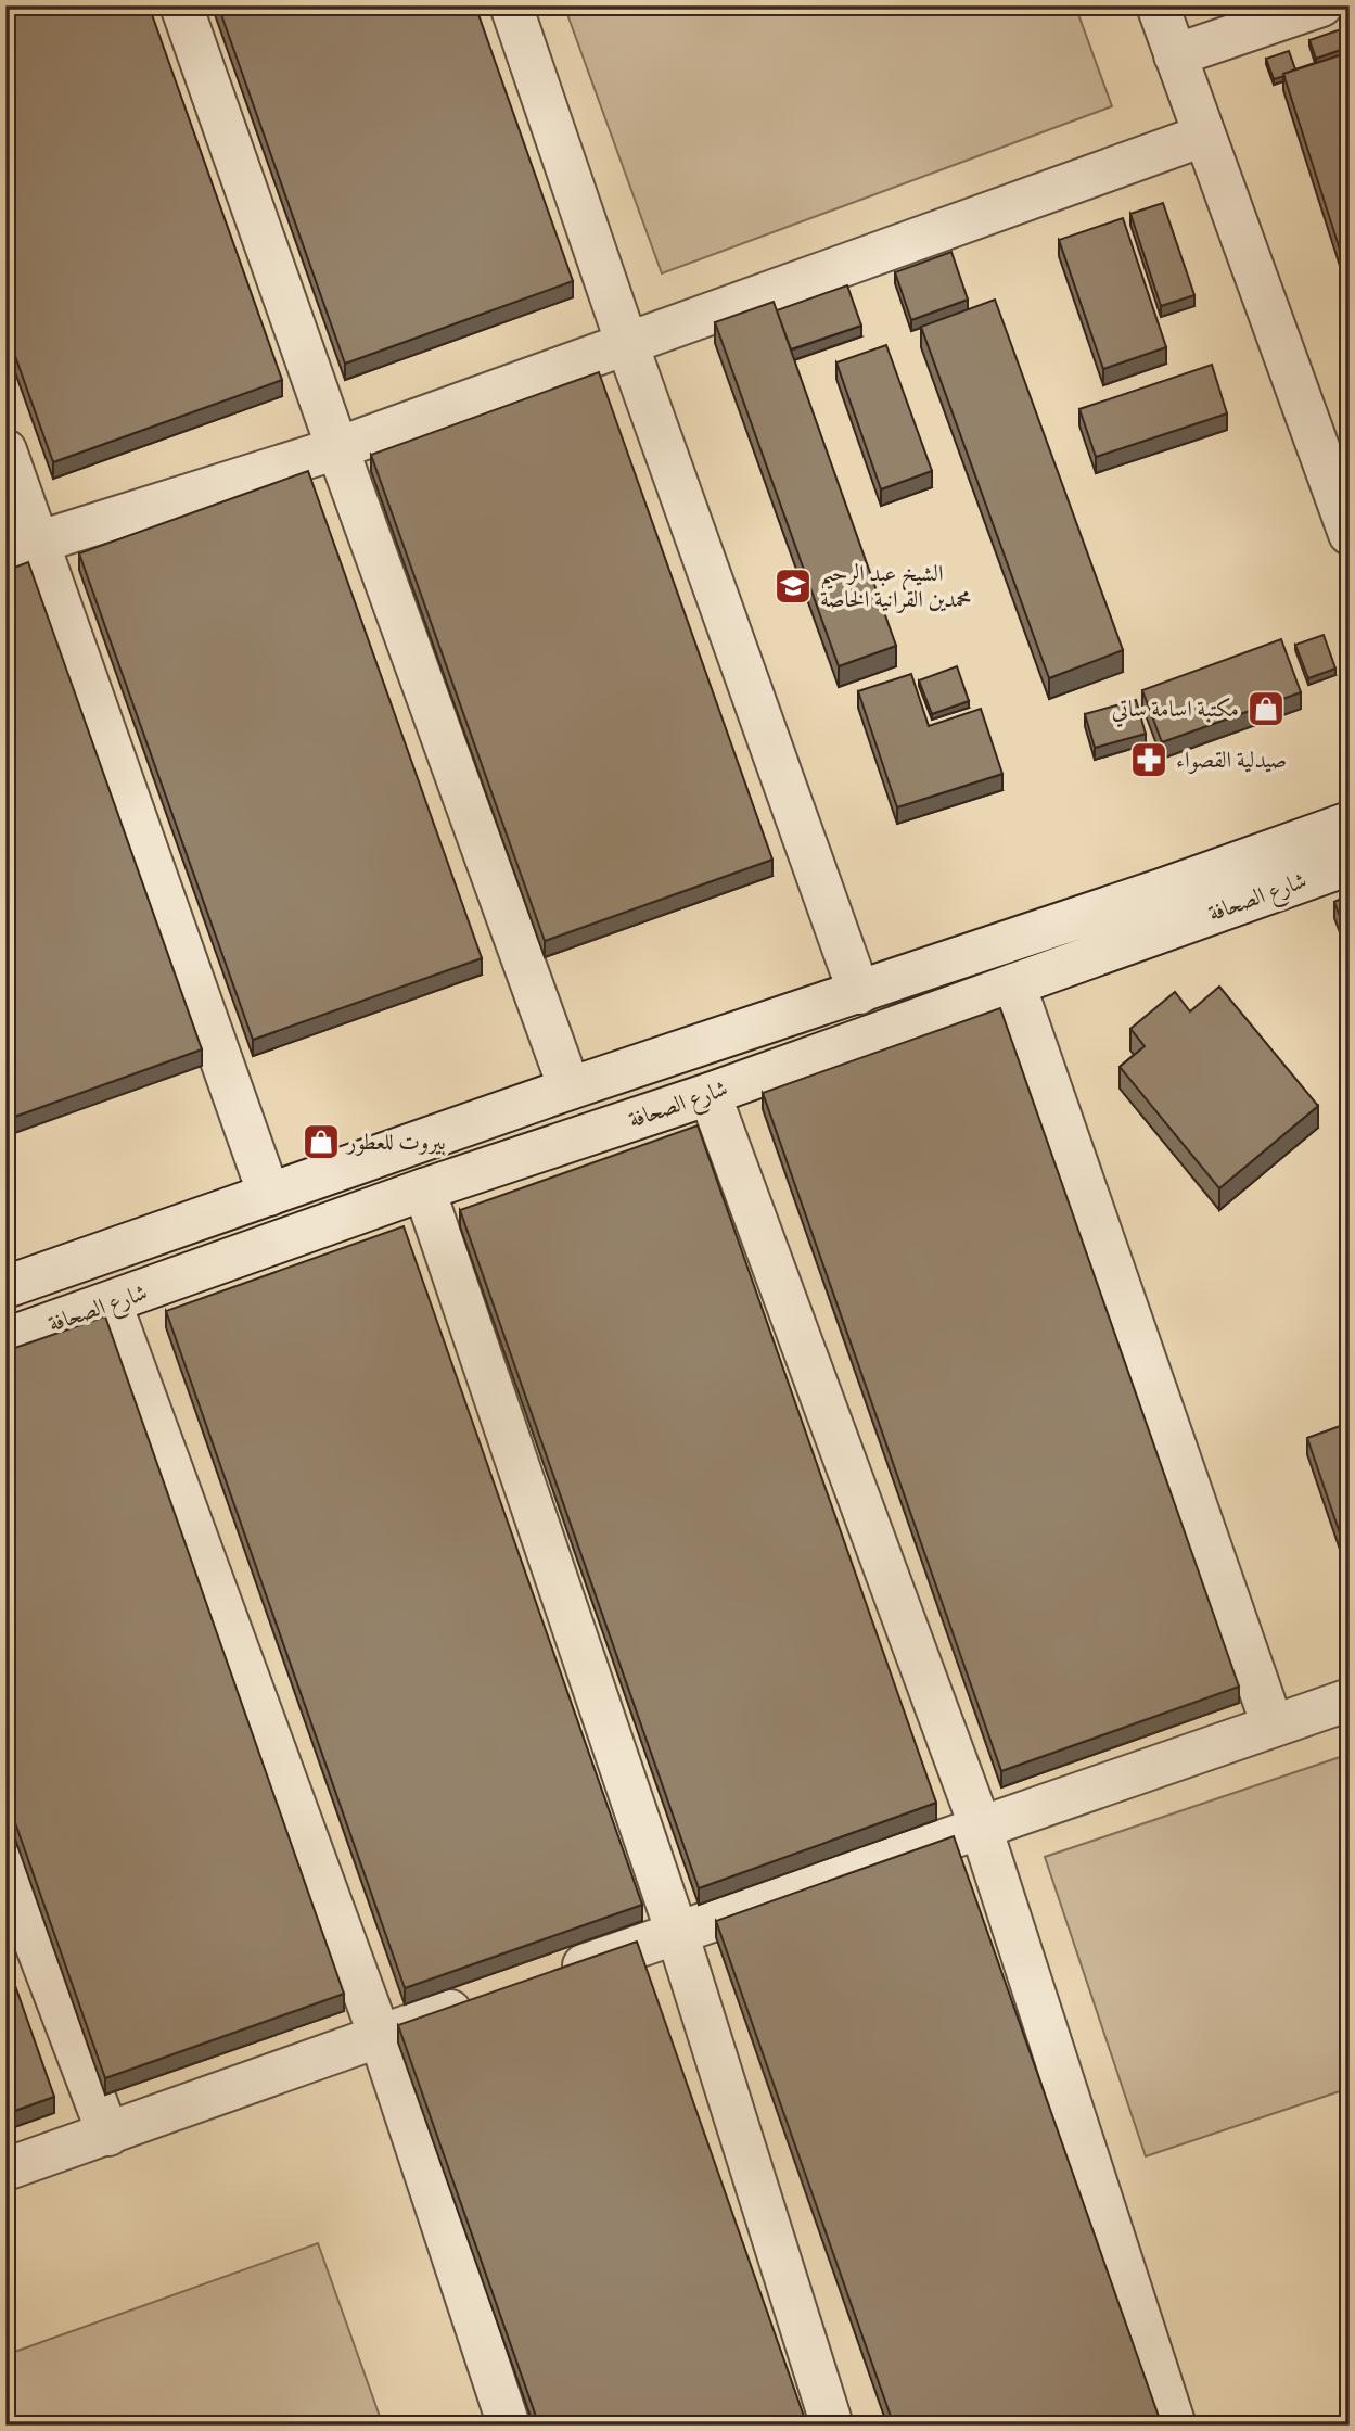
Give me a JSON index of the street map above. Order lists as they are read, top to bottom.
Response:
{
  "streets": {
    "street": ["شارع الصحافة"]
  },
  "places": {
    "school or university": ["الشيخ عبد الرحيم محمدين القرانية الخاصة"],
    "shop": ["مكتبة اسامة ساتي", "بيروت للعطور"],
    "pharmacy": ["صيدلية القصواء"]
  }
}
